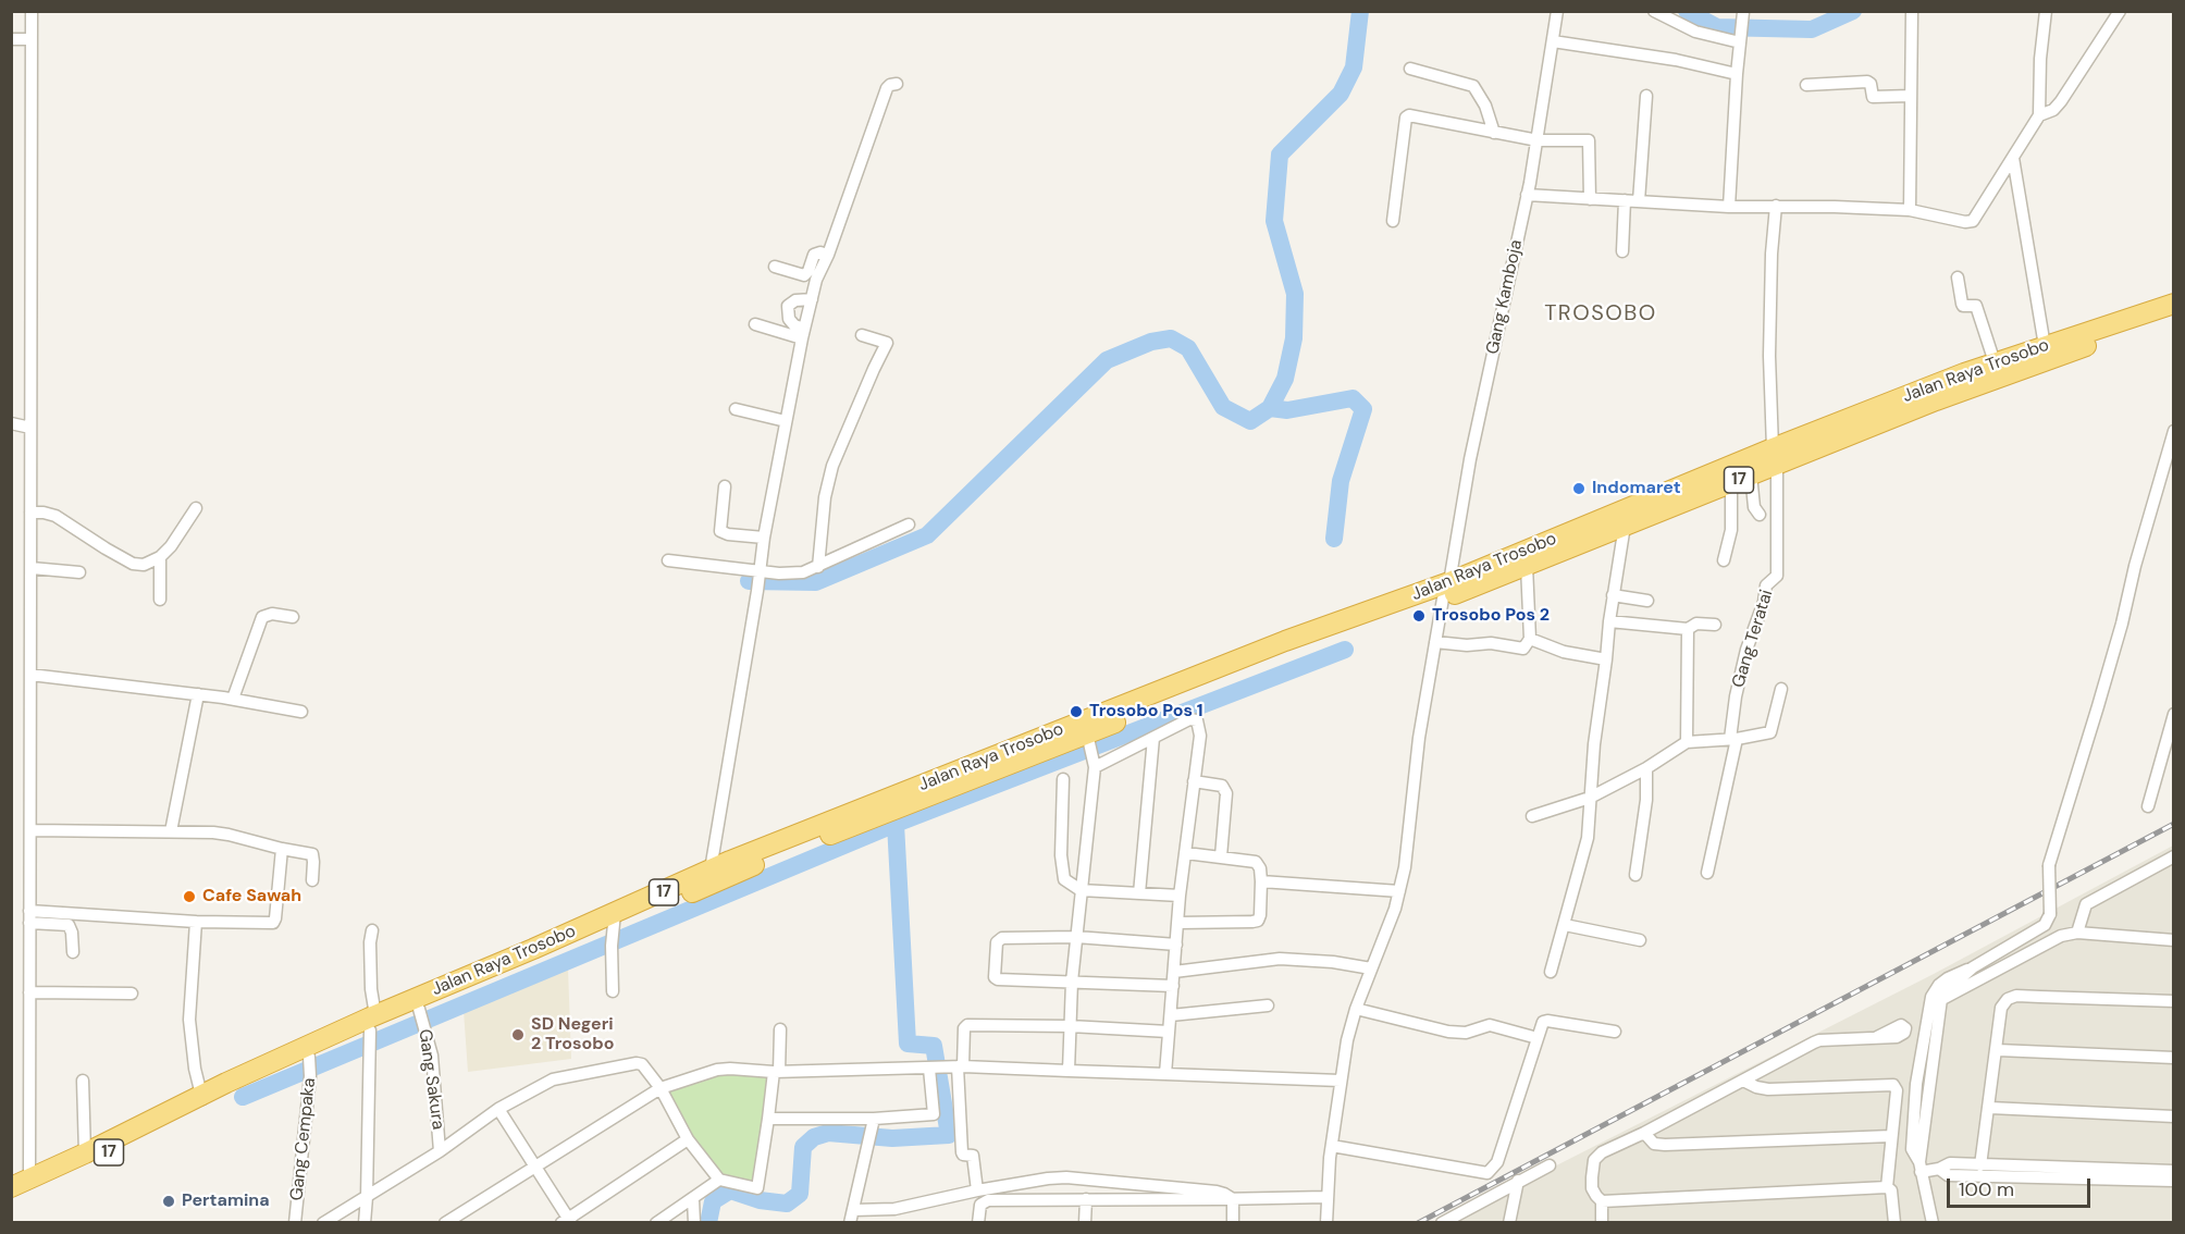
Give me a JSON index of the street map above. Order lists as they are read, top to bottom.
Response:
{
  "streets": {
    "highway": ["Jalan Raya Trosobo", "17"],
    "street": [
      "Gang Kamboja",
      "Gang Teratai",
      "Gang Sakura",
      "Gang Cempaka"
    ]
  },
  "crossings": [
    ["Gang Kamboja", "Jalan Raya Trosobo"],
    ["Jalan Raya Trosobo", "Gang Teratai"],
    ["Jalan Raya Trosobo", "Gang Sakura"],
    ["Jalan Raya Trosobo", "Gang Cempaka"]
  ],
  "districts": ["TROSOBO"],
  "places": [
    "Indomaret",
    "Trosobo Pos 2",
    "Trosobo Pos 1",
    "Cafe Sawah",
    "SD Negeri 2 Trosobo",
    "Pertamina"
  ],
  "scale_bar": "100 m"
}
